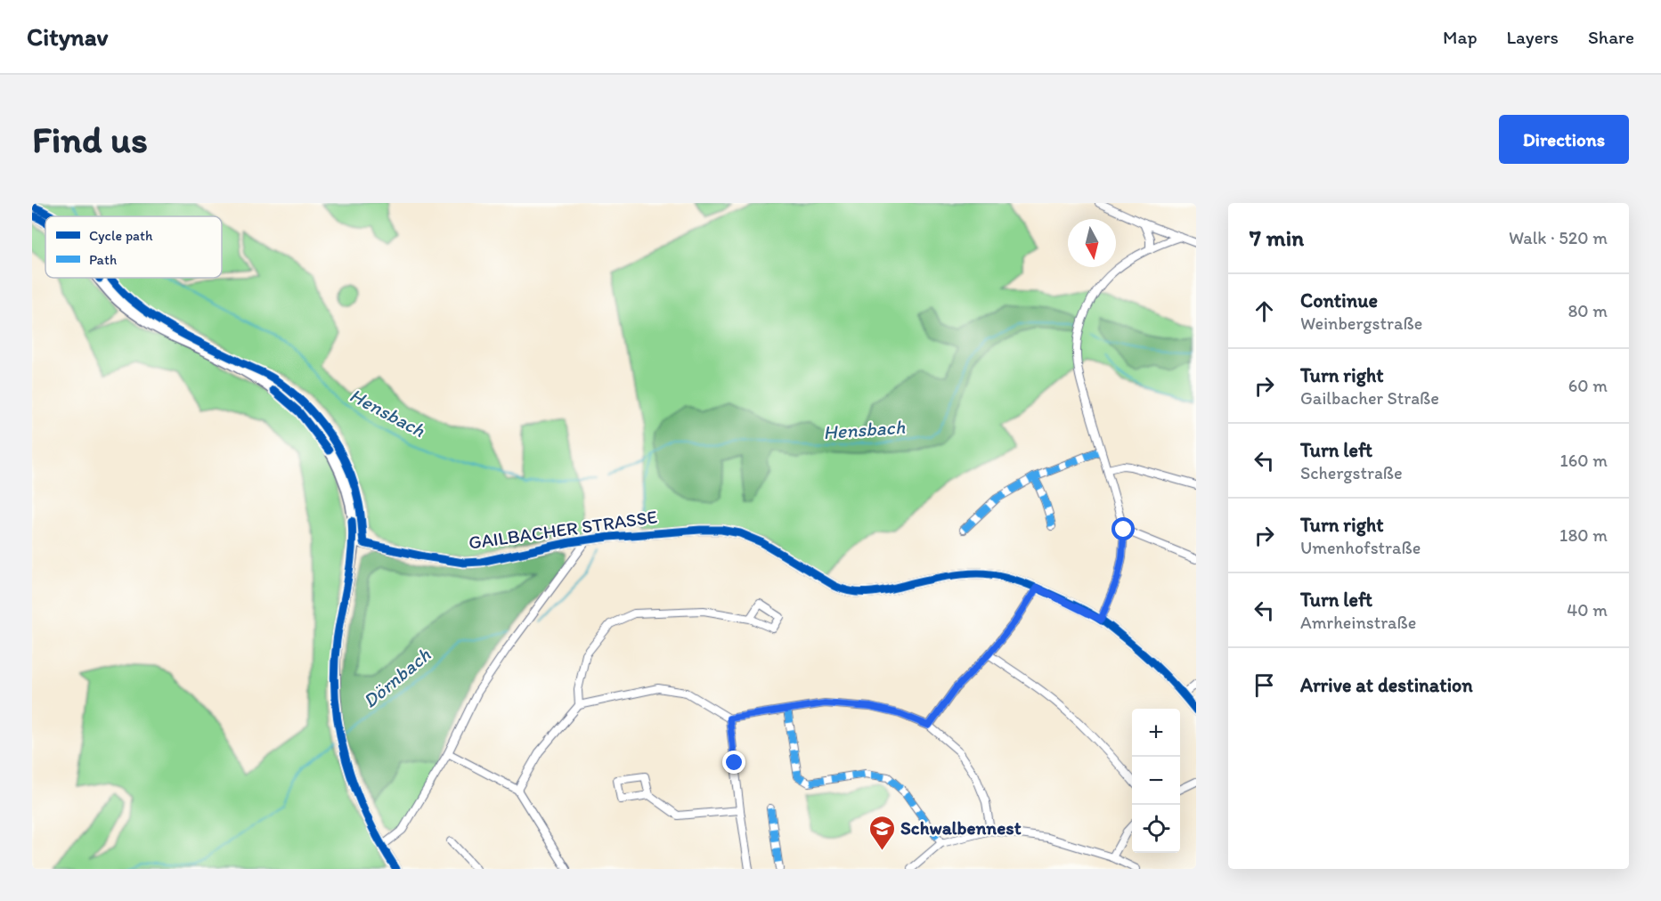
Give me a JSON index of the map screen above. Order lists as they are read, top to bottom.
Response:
{
  "streets": {
    "street": ["GAILBACHER STRASSE"]
  },
  "water": ["Hensbach", "Dörnbach"],
  "places": {
    "school or university": ["Schwalbennest"]
  },
  "legend": ["Cycle path", "Path"],
  "north": "bottom",
  "page": {
    "header": "Citynav",
    "nav": ["Map", "Layers", "Share"],
    "buttons": "Directions",
    "title": "Find us",
    "heading": ["7 min", "Walk · 520 m"],
    "list": [
      ["Continue", "Weinbergstraße", "80 m"],
      ["Turn right", "Gailbacher Straße", "60 m"],
      ["Turn left", "Schergstraße", "160 m"],
      ["Turn right", "Umenhofstraße", "180 m"],
      ["Turn left", "Amrheinstraße", "40 m"],
      "Arrive at destination"
    ],
    "map_buttons": ["+", "−"]
  }
}
